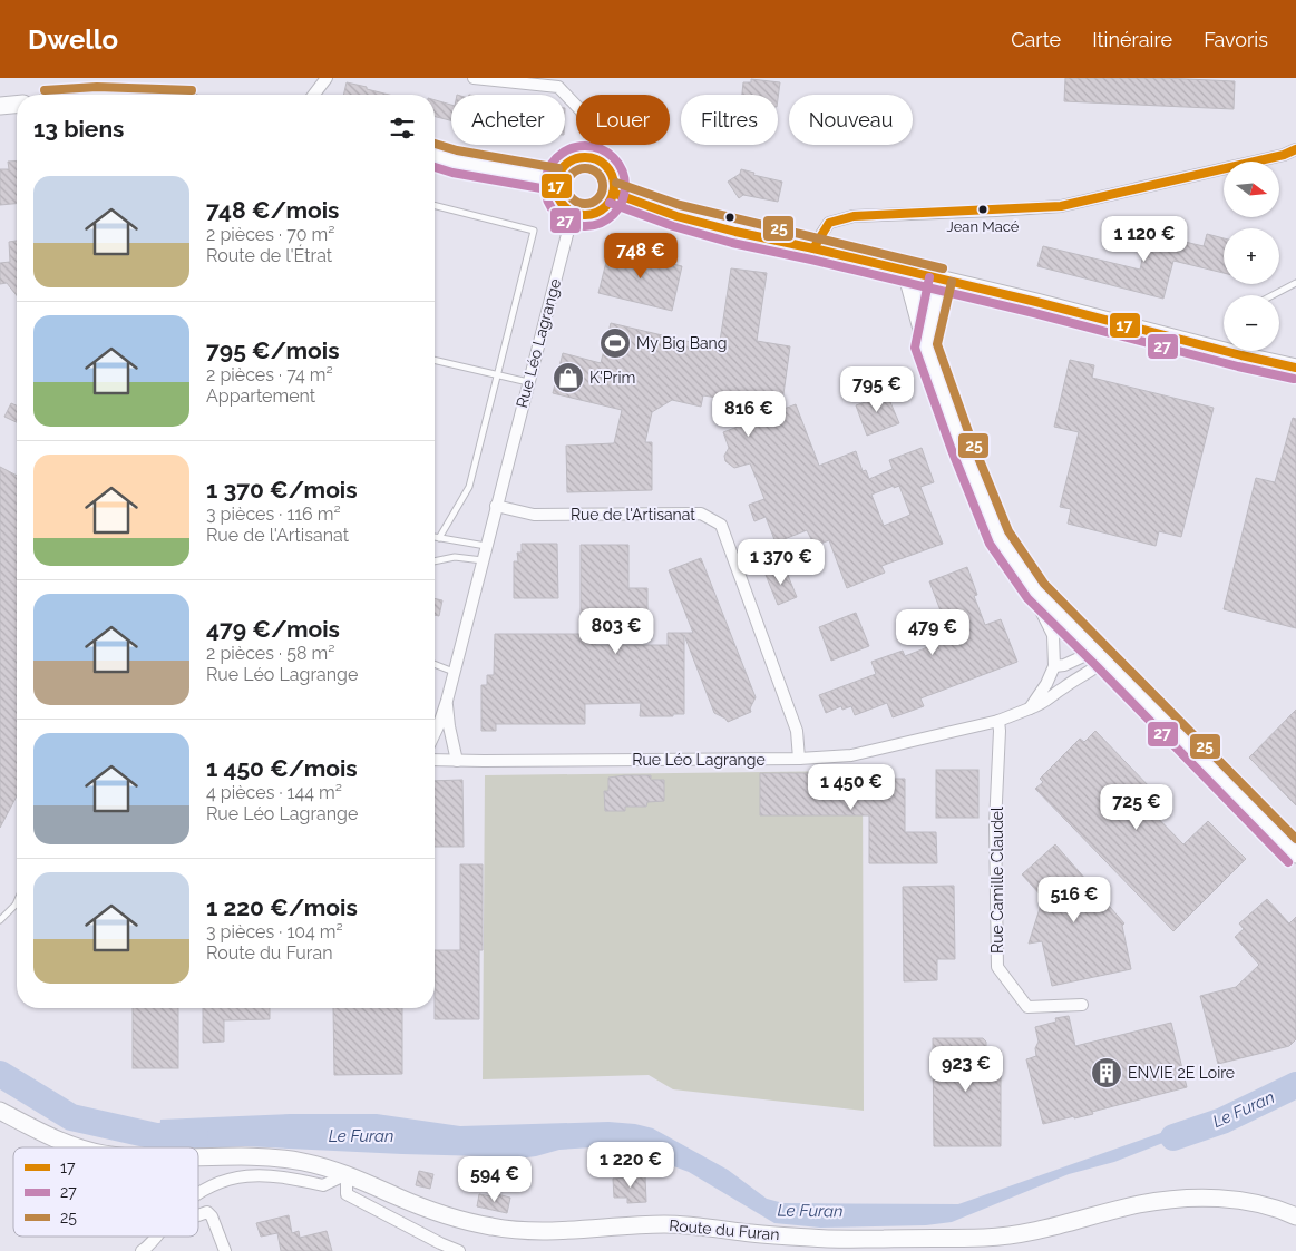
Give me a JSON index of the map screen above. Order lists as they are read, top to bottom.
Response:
{
  "streets": {
    "main road": ["Route du Furan"],
    "street": ["Rue Léo Lagrange", "Rue de l'Artisanat", "Rue Camille Claudel"]
  },
  "crossings": [
    ["Rue Léo Lagrange", "Rue de l'Artisanat"],
    ["Rue Léo Lagrange", "Rue Camille Claudel"]
  ],
  "water": ["Le Furan"],
  "places": {
    "other": ["Jean Macé"],
    "sports": ["My Big Bang"],
    "shop": ["K'Prim"],
    "building": ["ENVIE 2E Loire"]
  },
  "lines": ["transit line 25", "transit line 27", "transit line 17"],
  "legend": ["17", "27", "25"],
  "north": "right",
  "page": {
    "header": "Dwello",
    "nav": ["Carte", "Itinéraire", "Favoris"],
    "chip": [
      "Acheter",
      "Louer",
      "Filtres",
      "Nouveau"
    ],
    "heading": "13 biens",
    "map_buttons": ["+", "−"],
    "list": [
      {
        "name": "748 €/mois",
        "note": "2 pièces · 70 m² · Route de l'Étrat"
      },
      {
        "name": "795 €/mois",
        "note": "2 pièces · 74 m² · Appartement"
      },
      {
        "name": "1 370 €/mois",
        "note": "3 pièces · 116 m² · Rue de l'Artisanat"
      },
      {
        "name": "479 €/mois",
        "note": "2 pièces · 58 m² · Rue Léo Lagrange"
      },
      {
        "name": "1 450 €/mois",
        "note": "4 pièces · 144 m² · Rue Léo Lagrange"
      },
      {
        "name": "1 220 €/mois",
        "note": "3 pièces · 104 m² · Route du Furan"
      }
    ],
    "price": [
      "1 120 €",
      "748 €",
      "795 €",
      "816 €",
      "1 370 €",
      "803 €",
      "479 €",
      "1 450 €",
      "725 €",
      "516 €",
      "923 €",
      "1 220 €",
      "594 €"
    ]
  }
}
